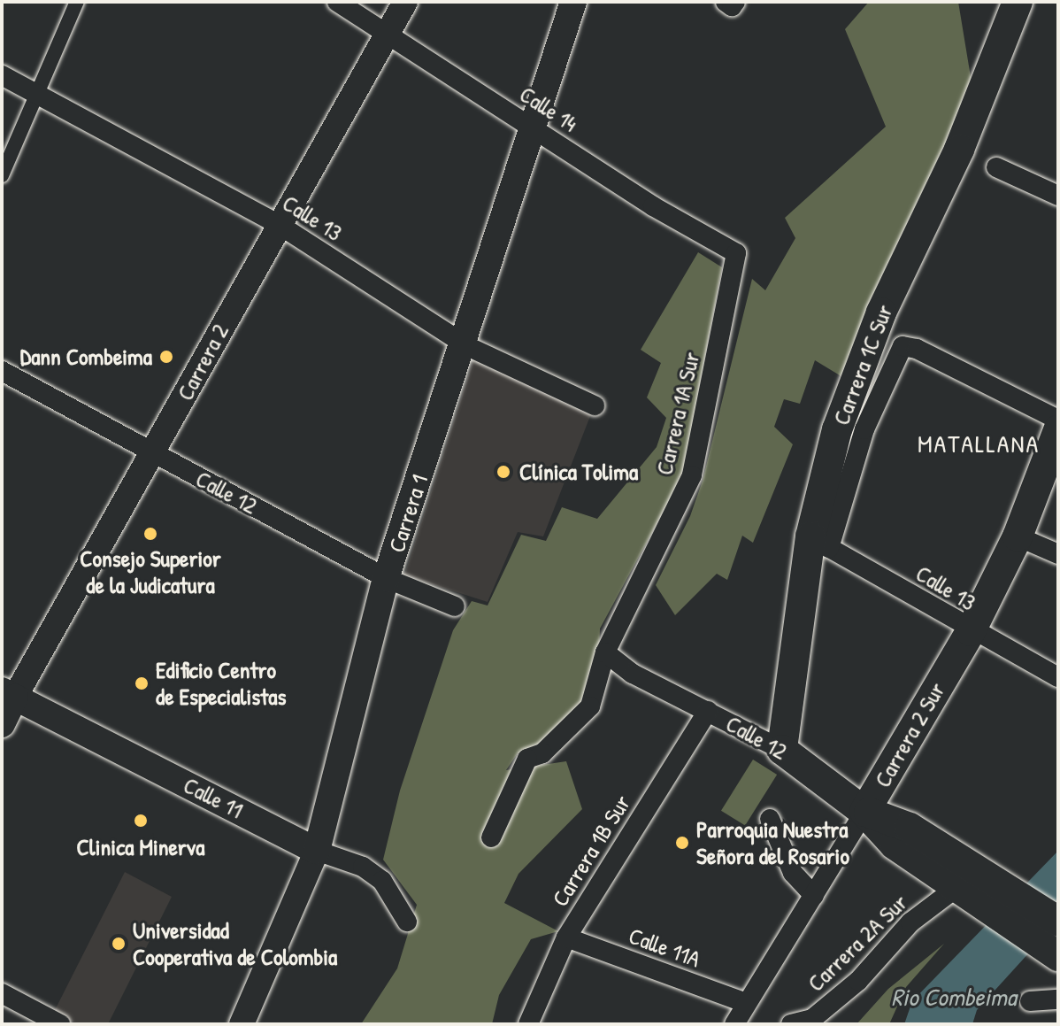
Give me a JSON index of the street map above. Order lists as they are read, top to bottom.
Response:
{
  "streets": {
    "main road": [
      "Carrera 2",
      "Carrera 1C Sur",
      "Calle 12",
      "Carrera 1",
      "Carrera 2 Sur",
      "Calle 11"
    ],
    "street": [
      "Calle 14",
      "Calle 13",
      "Carrera 1A Sur",
      "Carrera 1B Sur",
      "Carrera 2A Sur",
      "Calle 11A"
    ]
  },
  "crossings": [
    ["Calle 14", "Carrera 2"],
    ["Calle 14", "Carrera 1A Sur"],
    ["Calle 14", "Carrera 1"],
    ["Calle 13", "Carrera 2"],
    ["Calle 13", "Carrera 1C Sur"],
    ["Calle 13", "Carrera 1"],
    ["Calle 13", "Carrera 2 Sur"],
    ["Carrera 2", "Calle 12"],
    ["Carrera 2", "Calle 11"],
    ["Carrera 1C Sur", "Calle 12"],
    ["Carrera 1A Sur", "Calle 12"],
    ["Calle 12", "Carrera 1"],
    ["Calle 12", "Carrera 2 Sur"],
    ["Calle 12", "Carrera 1B Sur"],
    ["Calle 12", "Carrera 2A Sur"],
    ["Carrera 1", "Calle 11"],
    ["Carrera 2 Sur", "Calle 11A"],
    ["Carrera 1B Sur", "Calle 11A"]
  ],
  "districts": ["MATALLANA"],
  "water": ["Rio Combeima"],
  "places": [
    "Dann Combeima",
    "Clínica Tolima",
    "Consejo Superior de la Judicatura",
    "Edificio Centro de Especialistas",
    "Clinica Minerva",
    "Parroquia Nuestra Señora del Rosario",
    "Universidad Cooperativa de Colombia"
  ]
}
